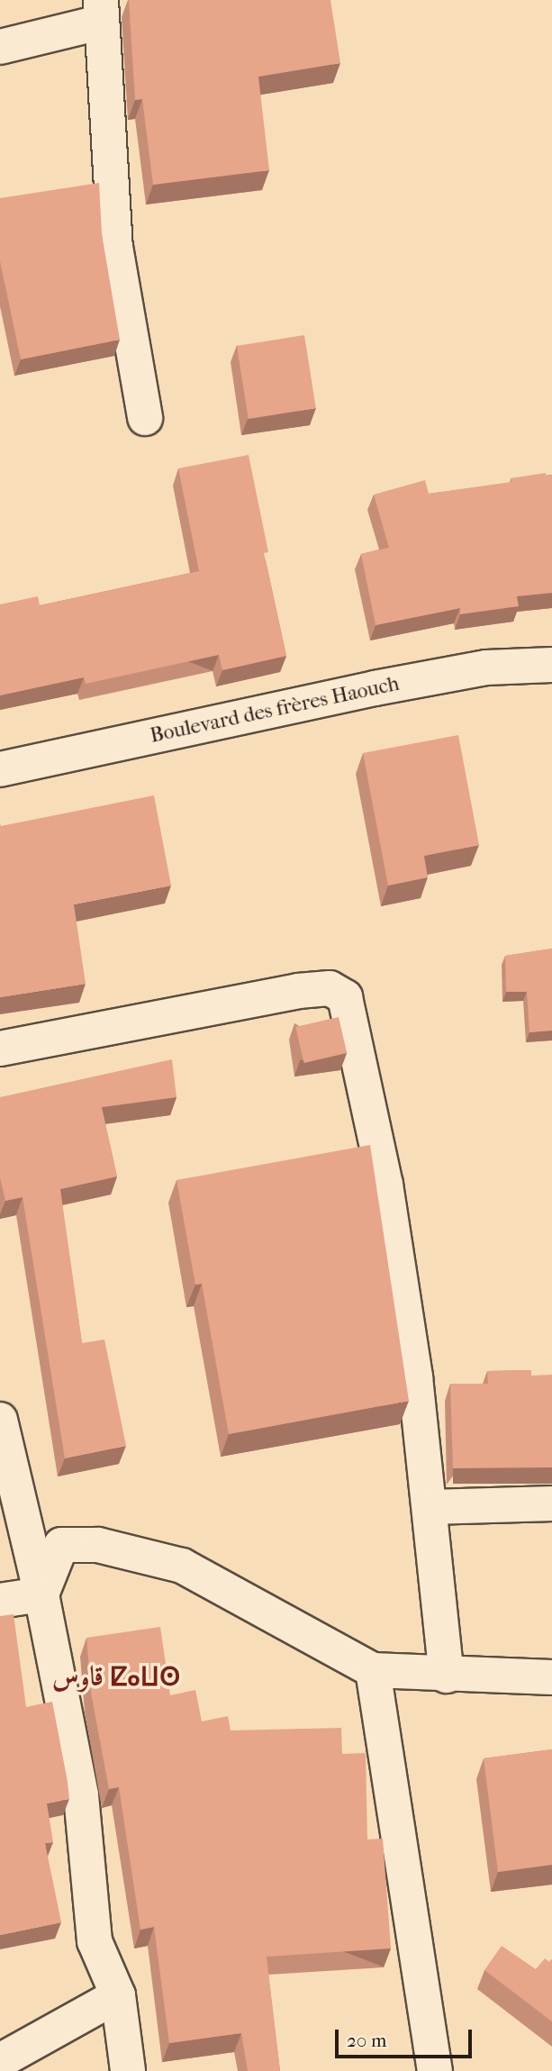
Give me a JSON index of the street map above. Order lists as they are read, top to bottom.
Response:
{
  "streets": {
    "street": ["Boulevard des frères Haouch"]
  },
  "districts": ["قاوس ⵇⴰⵡⵙ"],
  "scale_bar": "20 m"
}
